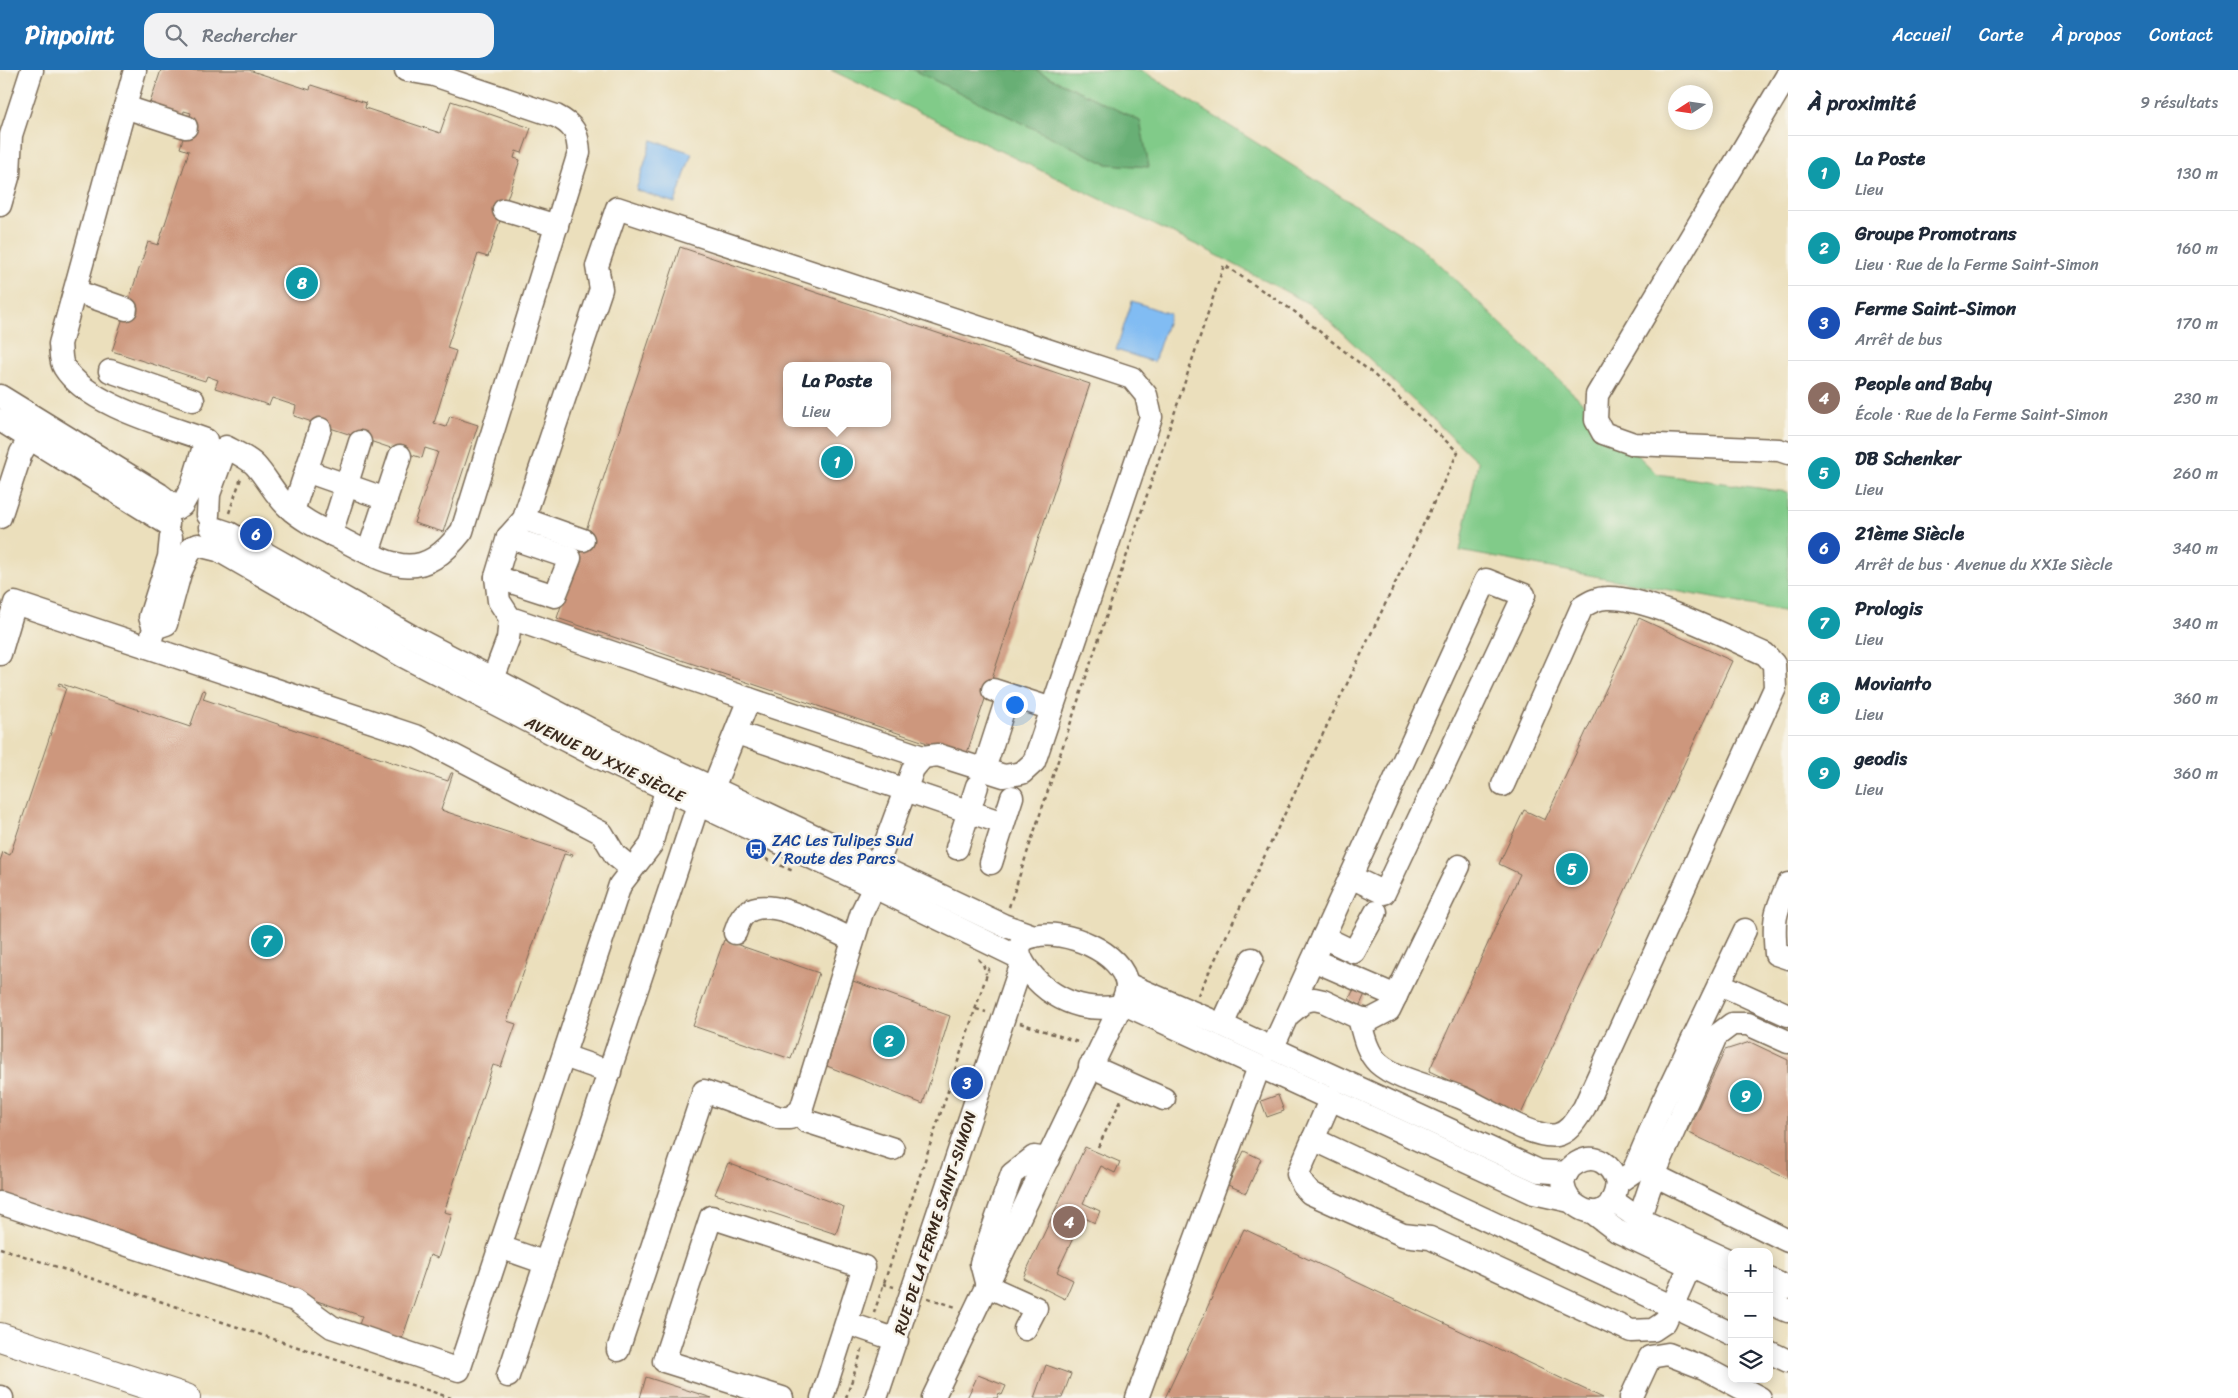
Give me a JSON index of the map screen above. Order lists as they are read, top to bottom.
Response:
{
  "streets": {
    "street": ["AVENUE DU XXIE SIÈCLE", "RUE DE LA FERME SAINT-SIMON"]
  },
  "crossings": [
    ["AVENUE DU XXIE SIÈCLE", "RUE DE LA FERME SAINT-SIMON"]
  ],
  "places": {
    "bus stop": ["ZAC Les Tulipes Sud / Route des Parcs"]
  },
  "north": "left",
  "page": {
    "header": "Pinpoint",
    "search": "Rechercher",
    "nav": [
      "Accueil",
      "Carte",
      "À propos",
      "Contact"
    ],
    "heading": ["À proximité", "9 résultats"],
    "list": [
      {
        "mark": "1",
        "name": "La Poste",
        "note": "Lieu",
        "value": "130 m"
      },
      {
        "mark": "2",
        "name": "Groupe Promotrans",
        "note": "Lieu · Rue de la Ferme Saint-Simon",
        "value": "160 m"
      },
      {
        "mark": "3",
        "name": "Ferme Saint-Simon",
        "note": "Arrêt de bus",
        "value": "170 m"
      },
      {
        "mark": "4",
        "name": "People and Baby",
        "note": "École · Rue de la Ferme Saint-Simon",
        "value": "230 m"
      },
      {
        "mark": "5",
        "name": "DB Schenker",
        "note": "Lieu",
        "value": "260 m"
      },
      {
        "mark": "6",
        "name": "21ème Siècle",
        "note": "Arrêt de bus · Avenue du XXIe Siècle",
        "value": "340 m"
      },
      {
        "mark": "7",
        "name": "Prologis",
        "note": "Lieu",
        "value": "340 m"
      },
      {
        "mark": "8",
        "name": "Movianto",
        "note": "Lieu",
        "value": "360 m"
      },
      {
        "mark": "9",
        "name": "geodis",
        "note": "Lieu",
        "value": "360 m"
      }
    ],
    "pins": [
      "8",
      "1",
      "6",
      "5",
      "7",
      "2",
      "3",
      "9",
      "4"
    ],
    "popup": ["La Poste", "Lieu"],
    "map_buttons": ["+", "−"]
  }
}
